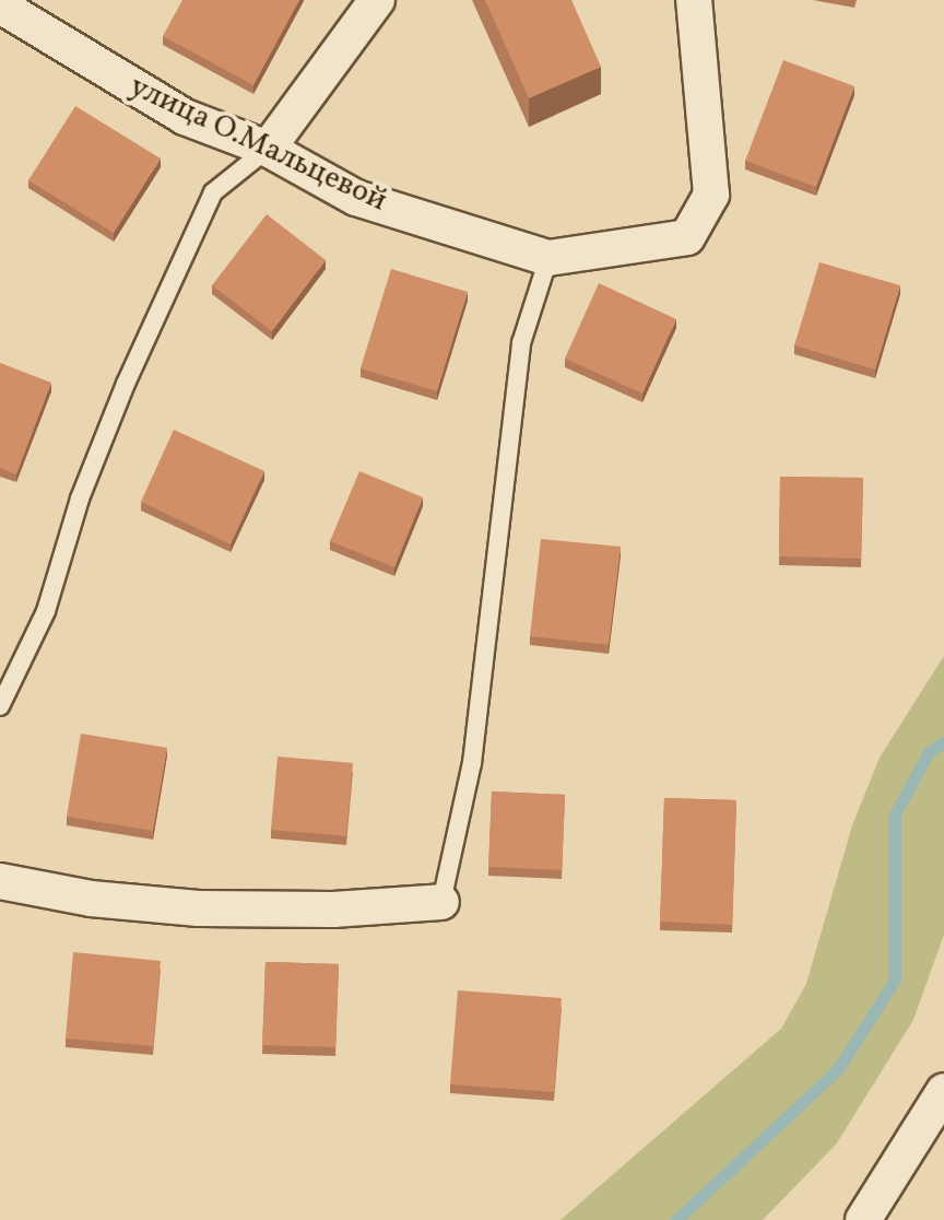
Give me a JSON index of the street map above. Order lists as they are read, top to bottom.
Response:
{
  "streets": {
    "street": ["улица О.Мальцевой"]
  }
}
